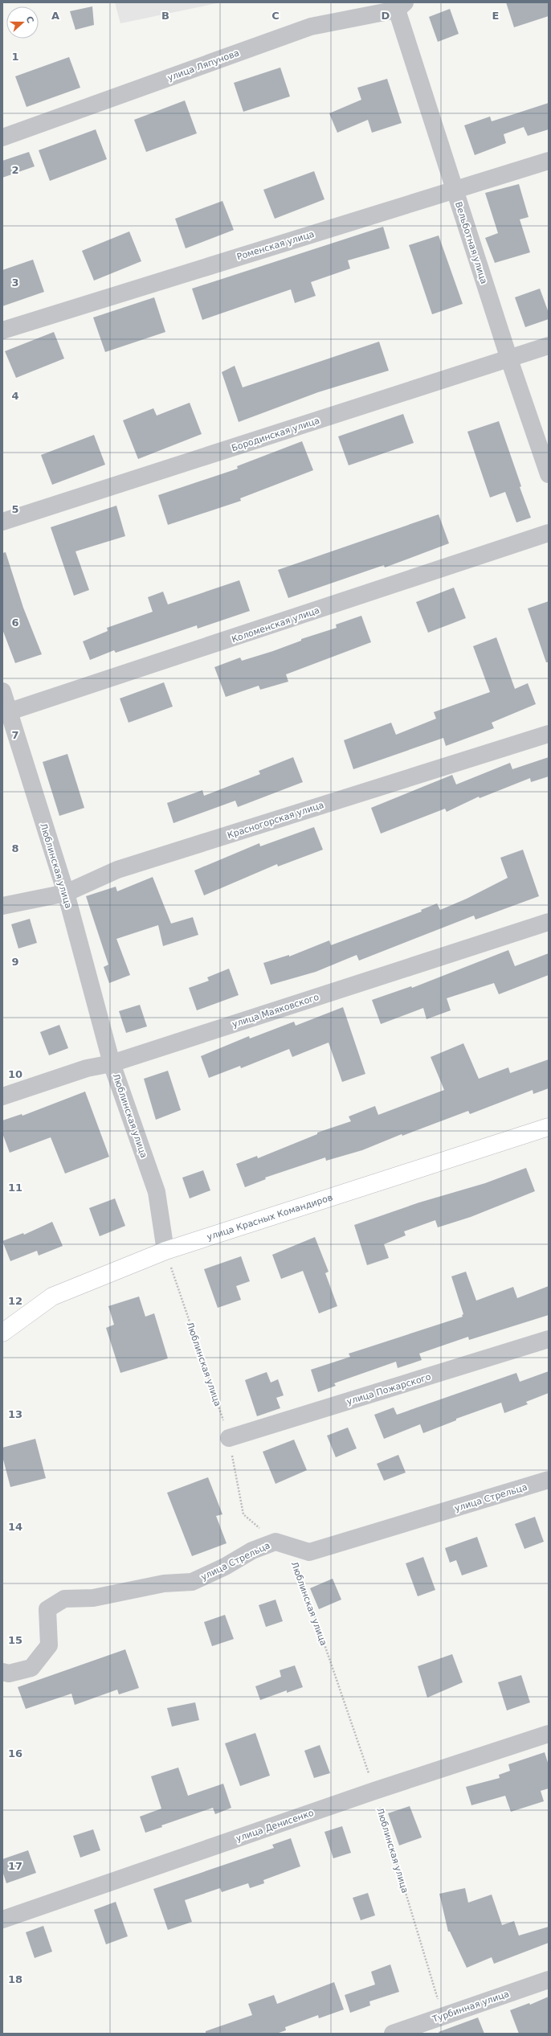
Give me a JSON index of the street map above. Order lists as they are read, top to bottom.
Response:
{
  "streets": {
    "street": [
      "улица Ляпунова",
      "Вельботная улица",
      "Роменская улица",
      "Бородинская улица",
      "Коломенская улица",
      "Красногорская улица",
      "Люблинская улица",
      "улица Маяковского",
      "улица Красных Командиров",
      "улица Пожарского",
      "улица Стрельца",
      "улица Денисенко",
      "Турбинная улица"
    ]
  },
  "crossings": [
    ["улица Ляпунова", "Вельботная улица"],
    ["Вельботная улица", "Роменская улица"],
    ["Вельботная улица", "Бородинская улица"],
    ["Коломенская улица", "Люблинская улица"],
    ["Красногорская улица", "Люблинская улица"],
    ["Люблинская улица", "улица Маяковского"],
    ["Люблинская улица", "улица Красных Командиров"],
    ["Люблинская улица", "улица Пожарского"],
    ["Люблинская улица", "улица Стрельца"],
    ["Люблинская улица", "улица Денисенко"],
    ["Люблинская улица", "Турбинная улица"]
  ],
  "north": "right",
  "grid": {
    "columns": [
      "A",
      "B",
      "C",
      "D",
      "E"
    ],
    "rows": [
      "1",
      "2",
      "3",
      "4",
      "5",
      "6",
      "7",
      "8",
      "9",
      "10",
      "11",
      "12",
      "13",
      "14",
      "15",
      "16",
      "17",
      "18"
    ]
  }
}
